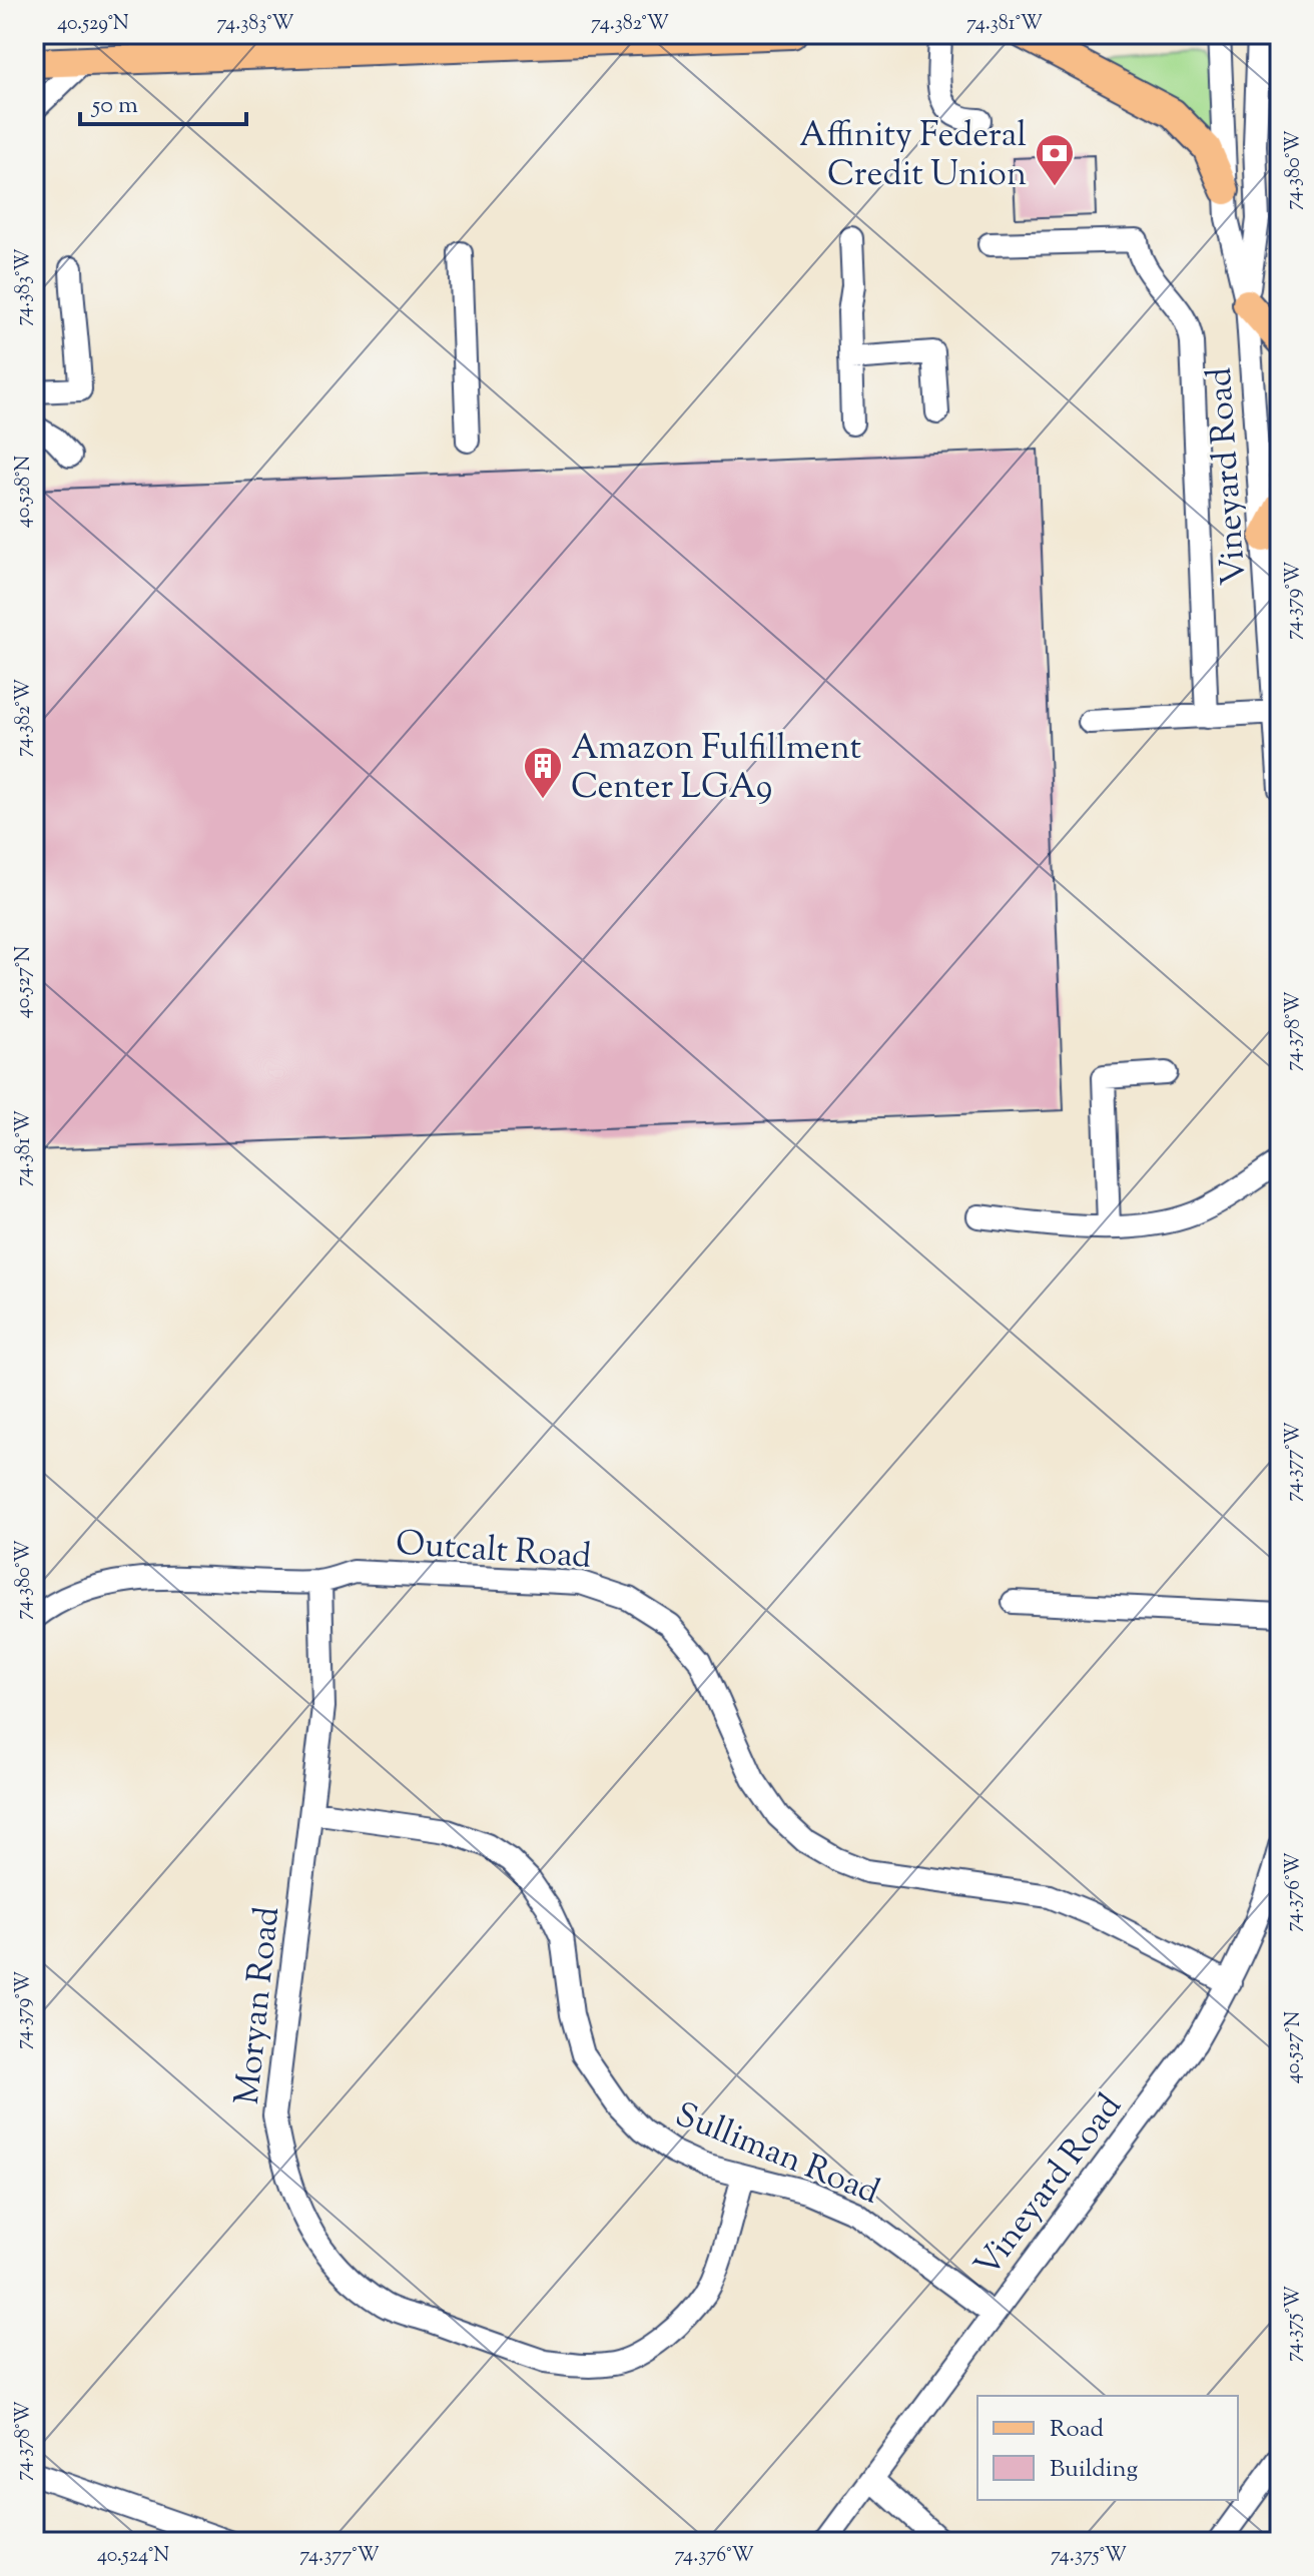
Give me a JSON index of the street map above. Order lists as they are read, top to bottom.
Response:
{
  "streets": {
    "street": [
      "Vineyard Road",
      "Outcalt Road",
      "Moryan Road",
      "Sulliman Road"
    ]
  },
  "crossings": [
    ["Vineyard Road", "Outcalt Road"],
    ["Vineyard Road", "Sulliman Road"],
    ["Outcalt Road", "Moryan Road"],
    ["Moryan Road", "Sulliman Road"]
  ],
  "places": {
    "bank": ["Affinity Federal Credit Union"],
    "building": ["Amazon Fulfillment Center LGA9"]
  },
  "legend": ["Road", "Building"],
  "scale_bar": "50 m",
  "coordinates": [
    "40.529°N",
    "74.383°W",
    "74.382°W",
    "74.381°W",
    "74.380°W",
    "40.528°N",
    "74.379°W",
    "40.527°N",
    "74.378°W",
    "74.377°W",
    "74.376°W",
    "74.375°W",
    "40.524°N"
  ]
}
